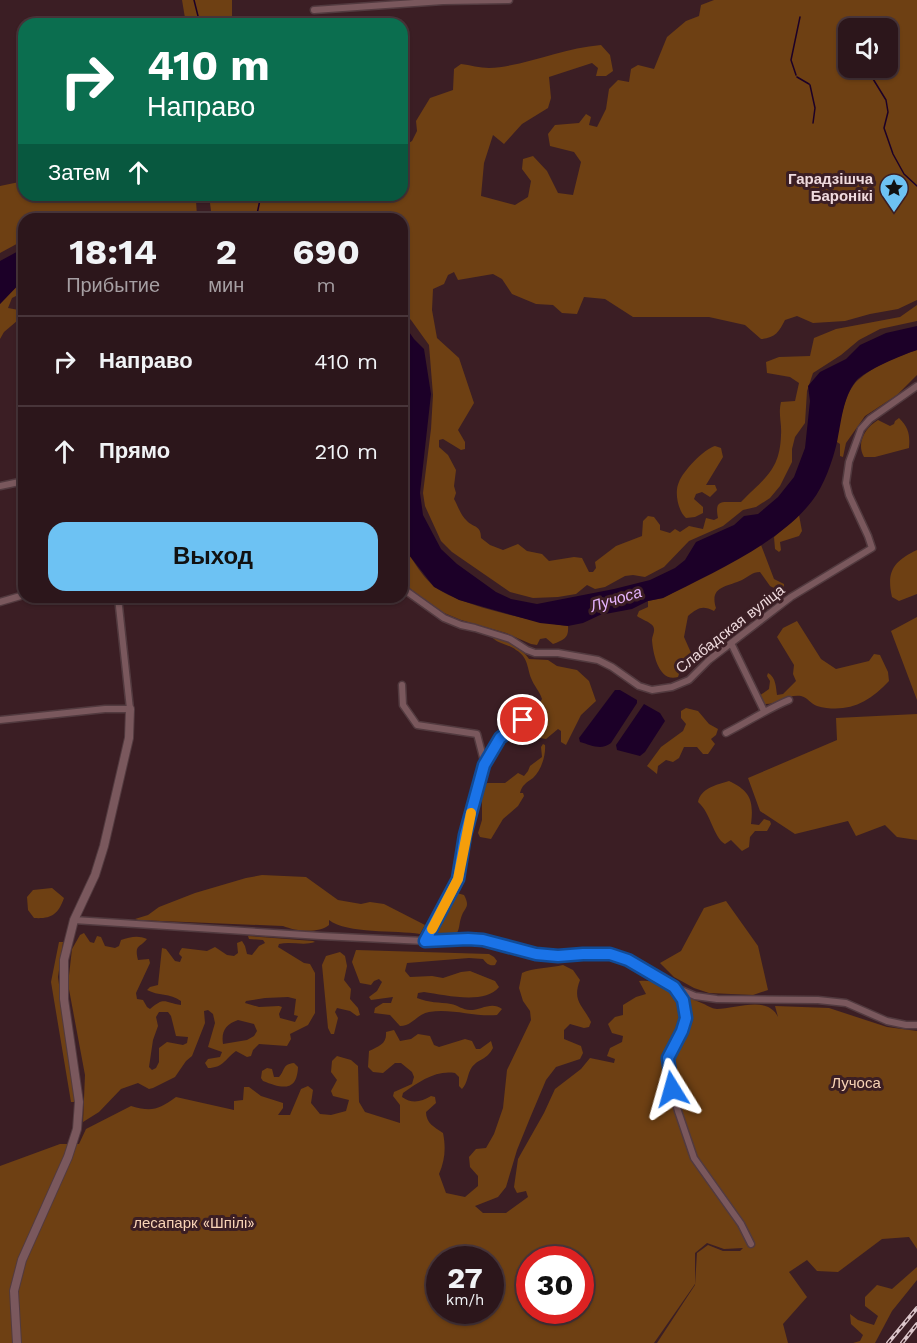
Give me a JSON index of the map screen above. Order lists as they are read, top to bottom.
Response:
{
  "streets": {
    "street": ["Слабадская вуліца"]
  },
  "water": ["Лучоса"],
  "parks": ["Лучоса", "лесапарк «Шпілі»"],
  "places": {
    "place": ["Гарадзішча Баронікі"]
  },
  "page": {
    "turn": ["410 m", "Направо"],
    "then": "Затем",
    "eta": [
      "18:14",
      "Прибытие",
      "2",
      "мин",
      "690",
      "m"
    ],
    "list": [
      {
        "name": "Направо",
        "value": "410 m"
      },
      {
        "name": "Прямо",
        "value": "210 m"
      }
    ],
    "buttons": "Выход",
    "speed": "27 km/h",
    "limit": "30"
  }
}
